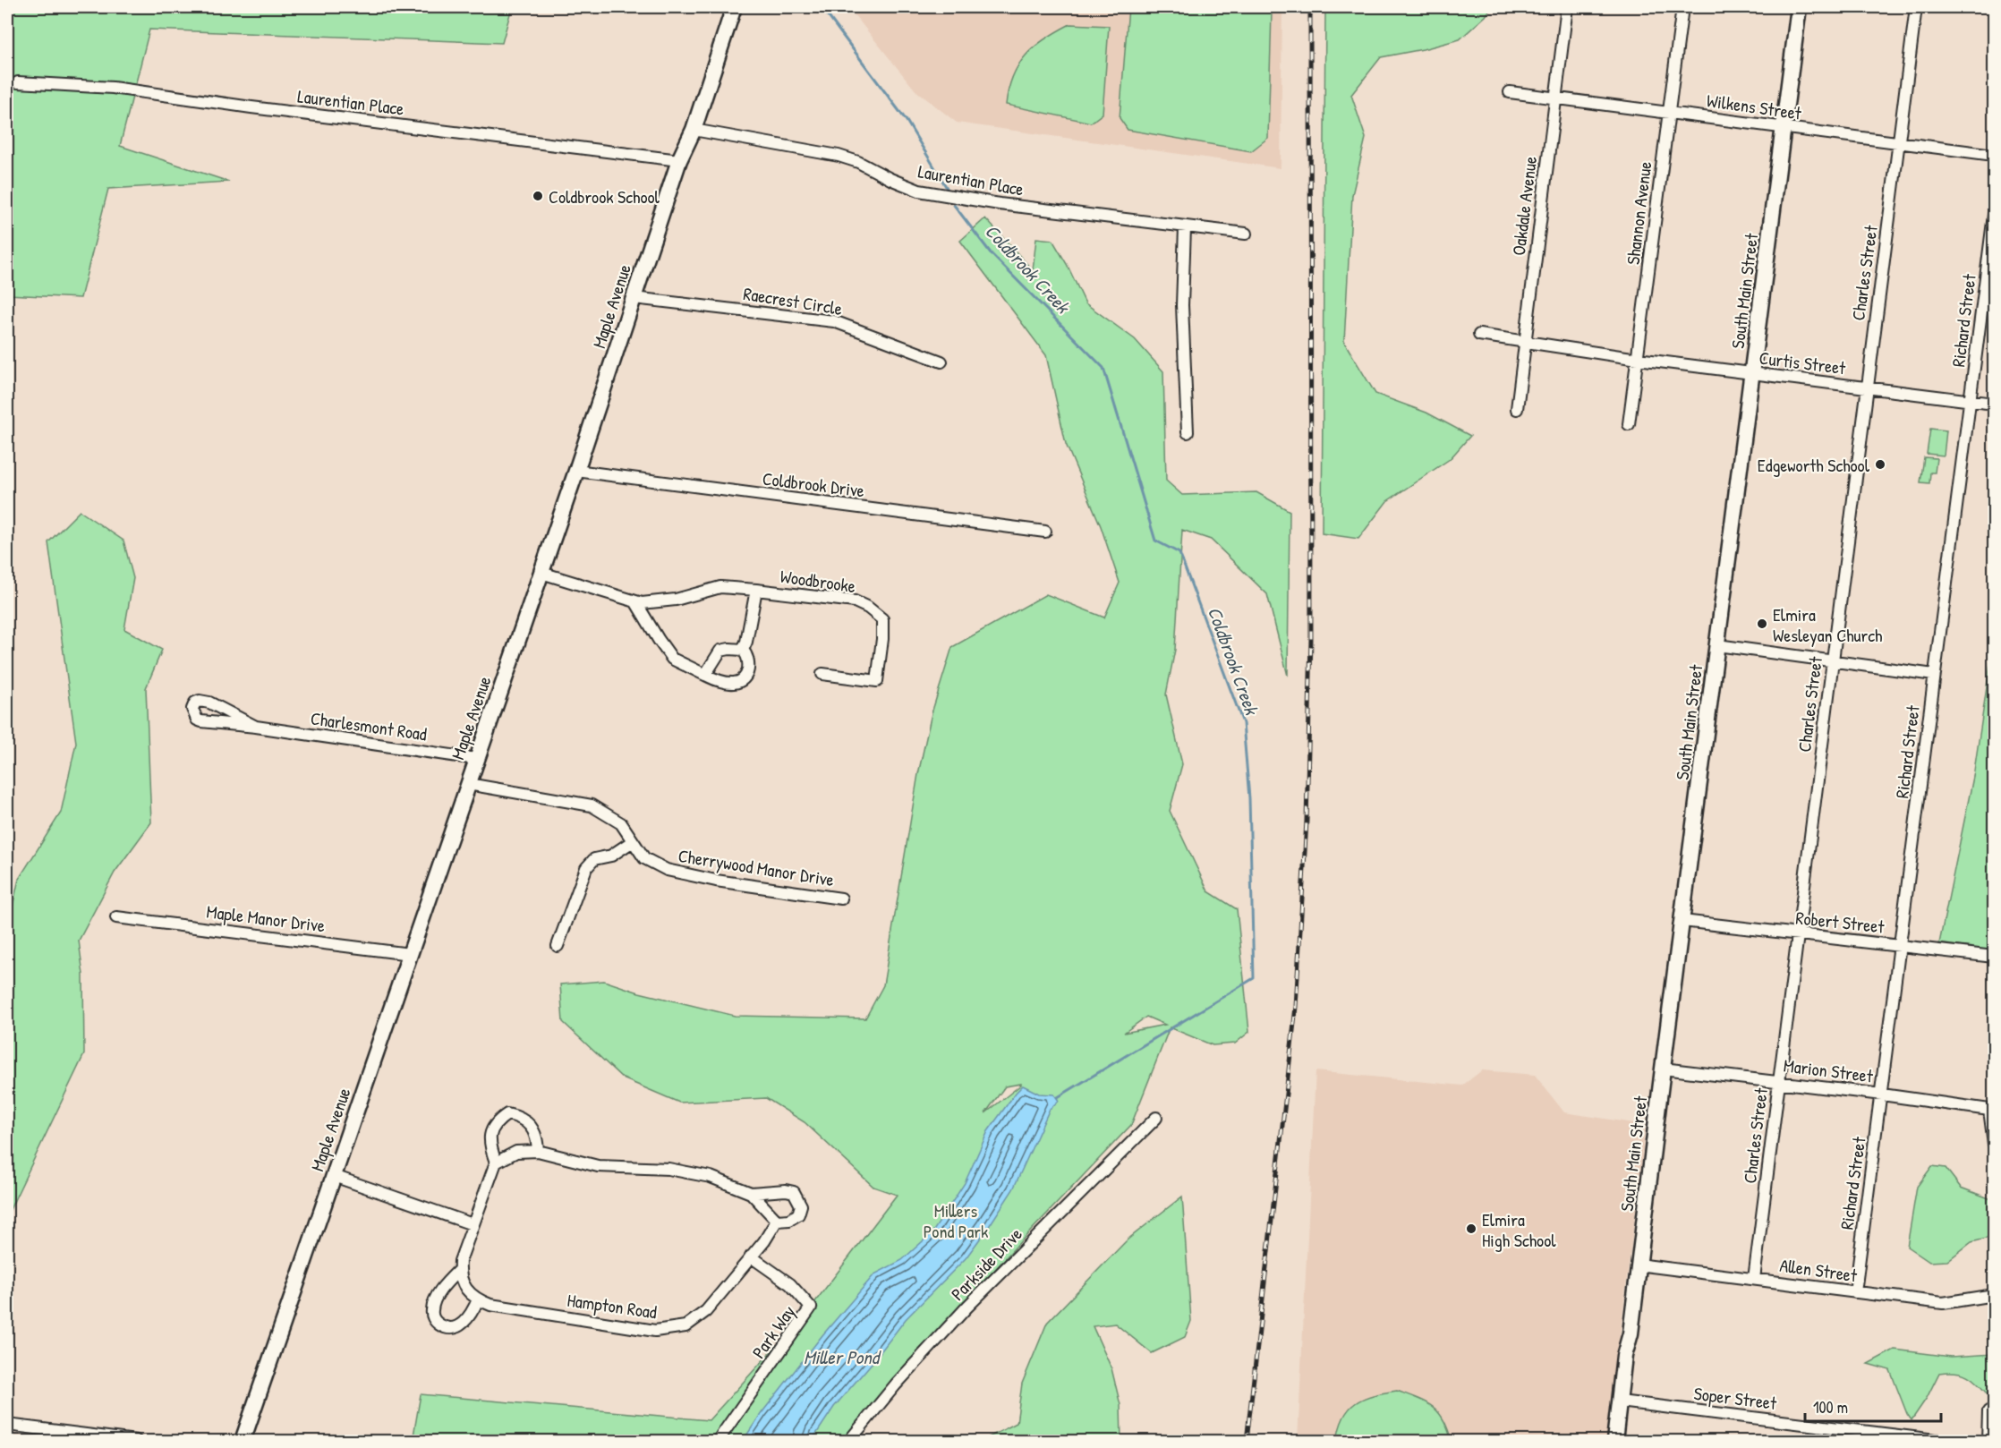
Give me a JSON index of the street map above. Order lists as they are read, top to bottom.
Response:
{
  "streets": {
    "main road": ["South Main Street", "Maple Avenue"],
    "street": [
      "Laurentian Place",
      "Wilkens Street",
      "Oakdale Avenue",
      "Shannon Avenue",
      "Charles Street",
      "Raecrest Circle",
      "Richard Street",
      "Curtis Street",
      "Coldbrook Drive",
      "Woodbrooke",
      "Charlesmont Road",
      "Cherrywood Manor Drive",
      "Maple Manor Drive",
      "Robert Street",
      "Marion Street",
      "Parkside Drive",
      "Allen Street",
      "Hampton Road",
      "Park Way",
      "Soper Street"
    ]
  },
  "crossings": [
    ["Laurentian Place", "Maple Avenue"],
    ["Wilkens Street", "Oakdale Avenue"],
    ["Wilkens Street", "Shannon Avenue"],
    ["Wilkens Street", "Charles Street"],
    ["Wilkens Street", "South Main Street"],
    ["Oakdale Avenue", "Curtis Street"],
    ["Shannon Avenue", "Curtis Street"],
    ["Charles Street", "Curtis Street"],
    ["Charles Street", "Robert Street"],
    ["Charles Street", "Marion Street"],
    ["Charles Street", "Allen Street"],
    ["South Main Street", "Curtis Street"],
    ["South Main Street", "Robert Street"],
    ["South Main Street", "Marion Street"],
    ["South Main Street", "Allen Street"],
    ["South Main Street", "Soper Street"],
    ["Raecrest Circle", "Maple Avenue"],
    ["Maple Avenue", "Coldbrook Drive"],
    ["Maple Avenue", "Woodbrooke"],
    ["Maple Avenue", "Charlesmont Road"],
    ["Maple Avenue", "Cherrywood Manor Drive"],
    ["Maple Avenue", "Maple Manor Drive"],
    ["Richard Street", "Curtis Street"],
    ["Richard Street", "Robert Street"],
    ["Richard Street", "Marion Street"],
    ["Richard Street", "Allen Street"],
    ["Hampton Road", "Park Way"]
  ],
  "water": ["Coldbrook Creek", "Miller Pond"],
  "parks": ["Millers Pond Park"],
  "places": [
    "Coldbrook School",
    "Edgeworth School",
    "Elmira Wesleyan Church",
    "Elmira High School"
  ],
  "scale_bar": "100 m"
}
